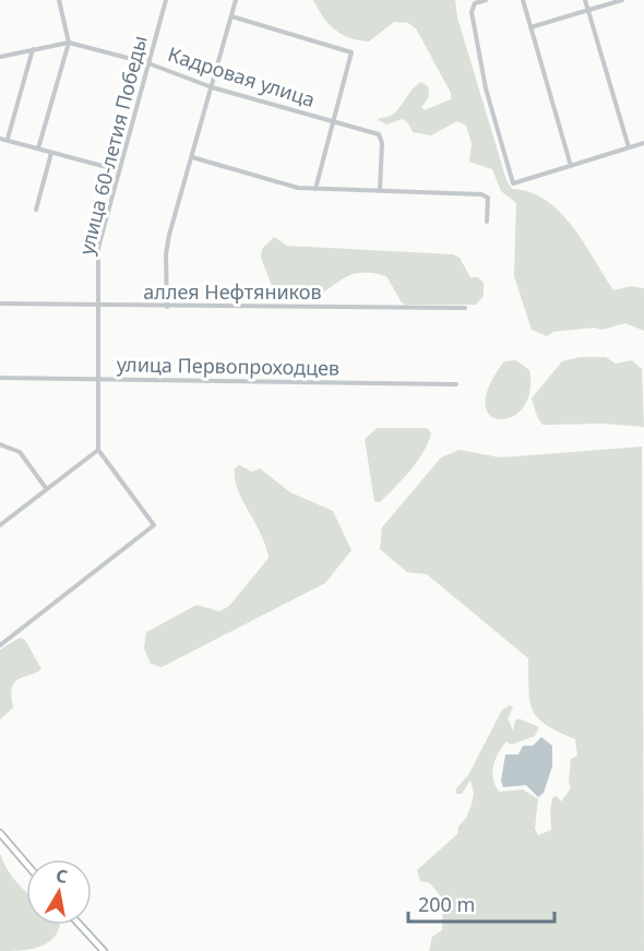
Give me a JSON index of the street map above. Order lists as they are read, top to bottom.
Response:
{
  "streets": {
    "street": [
      "Кадровая улица",
      "улица 60-летия Победы",
      "аллея Нефтяников",
      "улица Первопроходцев"
    ]
  },
  "crossings": [
    ["Кадровая улица", "улица 60-летия Победы"],
    ["улица 60-летия Победы", "аллея Нефтяников"],
    ["улица 60-летия Победы", "улица Первопроходцев"]
  ],
  "scale_bar": "200 m",
  "north": "top"
}
